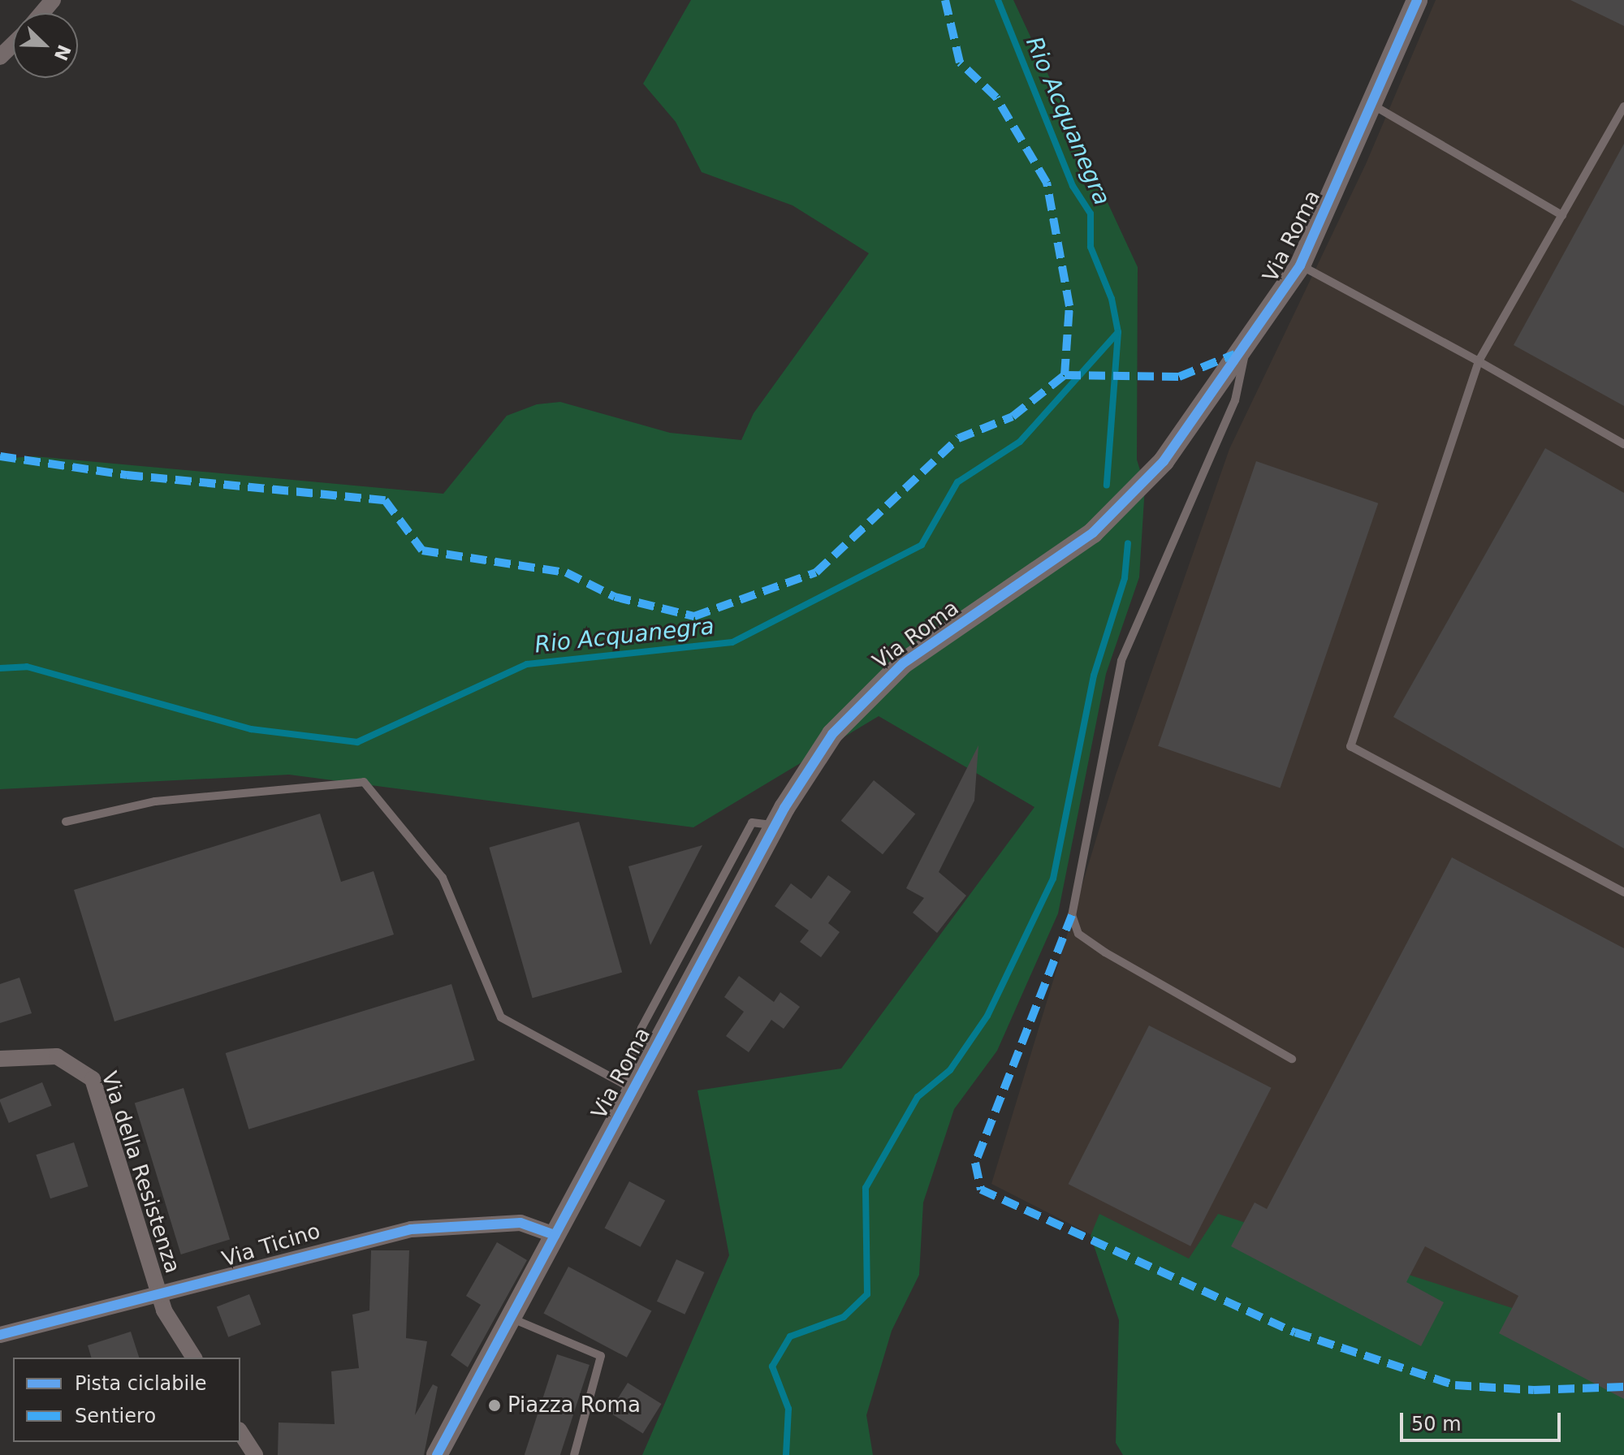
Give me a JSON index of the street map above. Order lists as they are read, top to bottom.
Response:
{
  "streets": {
    "street": ["Via Roma", "Via della Resistenza", "Via Ticino"]
  },
  "crossings": [
    ["Via Roma", "Via Ticino"],
    ["Via della Resistenza", "Via Ticino"]
  ],
  "water": ["Rio Acquanegra"],
  "places": ["Piazza Roma"],
  "legend": ["Pista ciclabile", "Sentiero"],
  "scale_bar": "50 m",
  "north": "bottom right"
}
